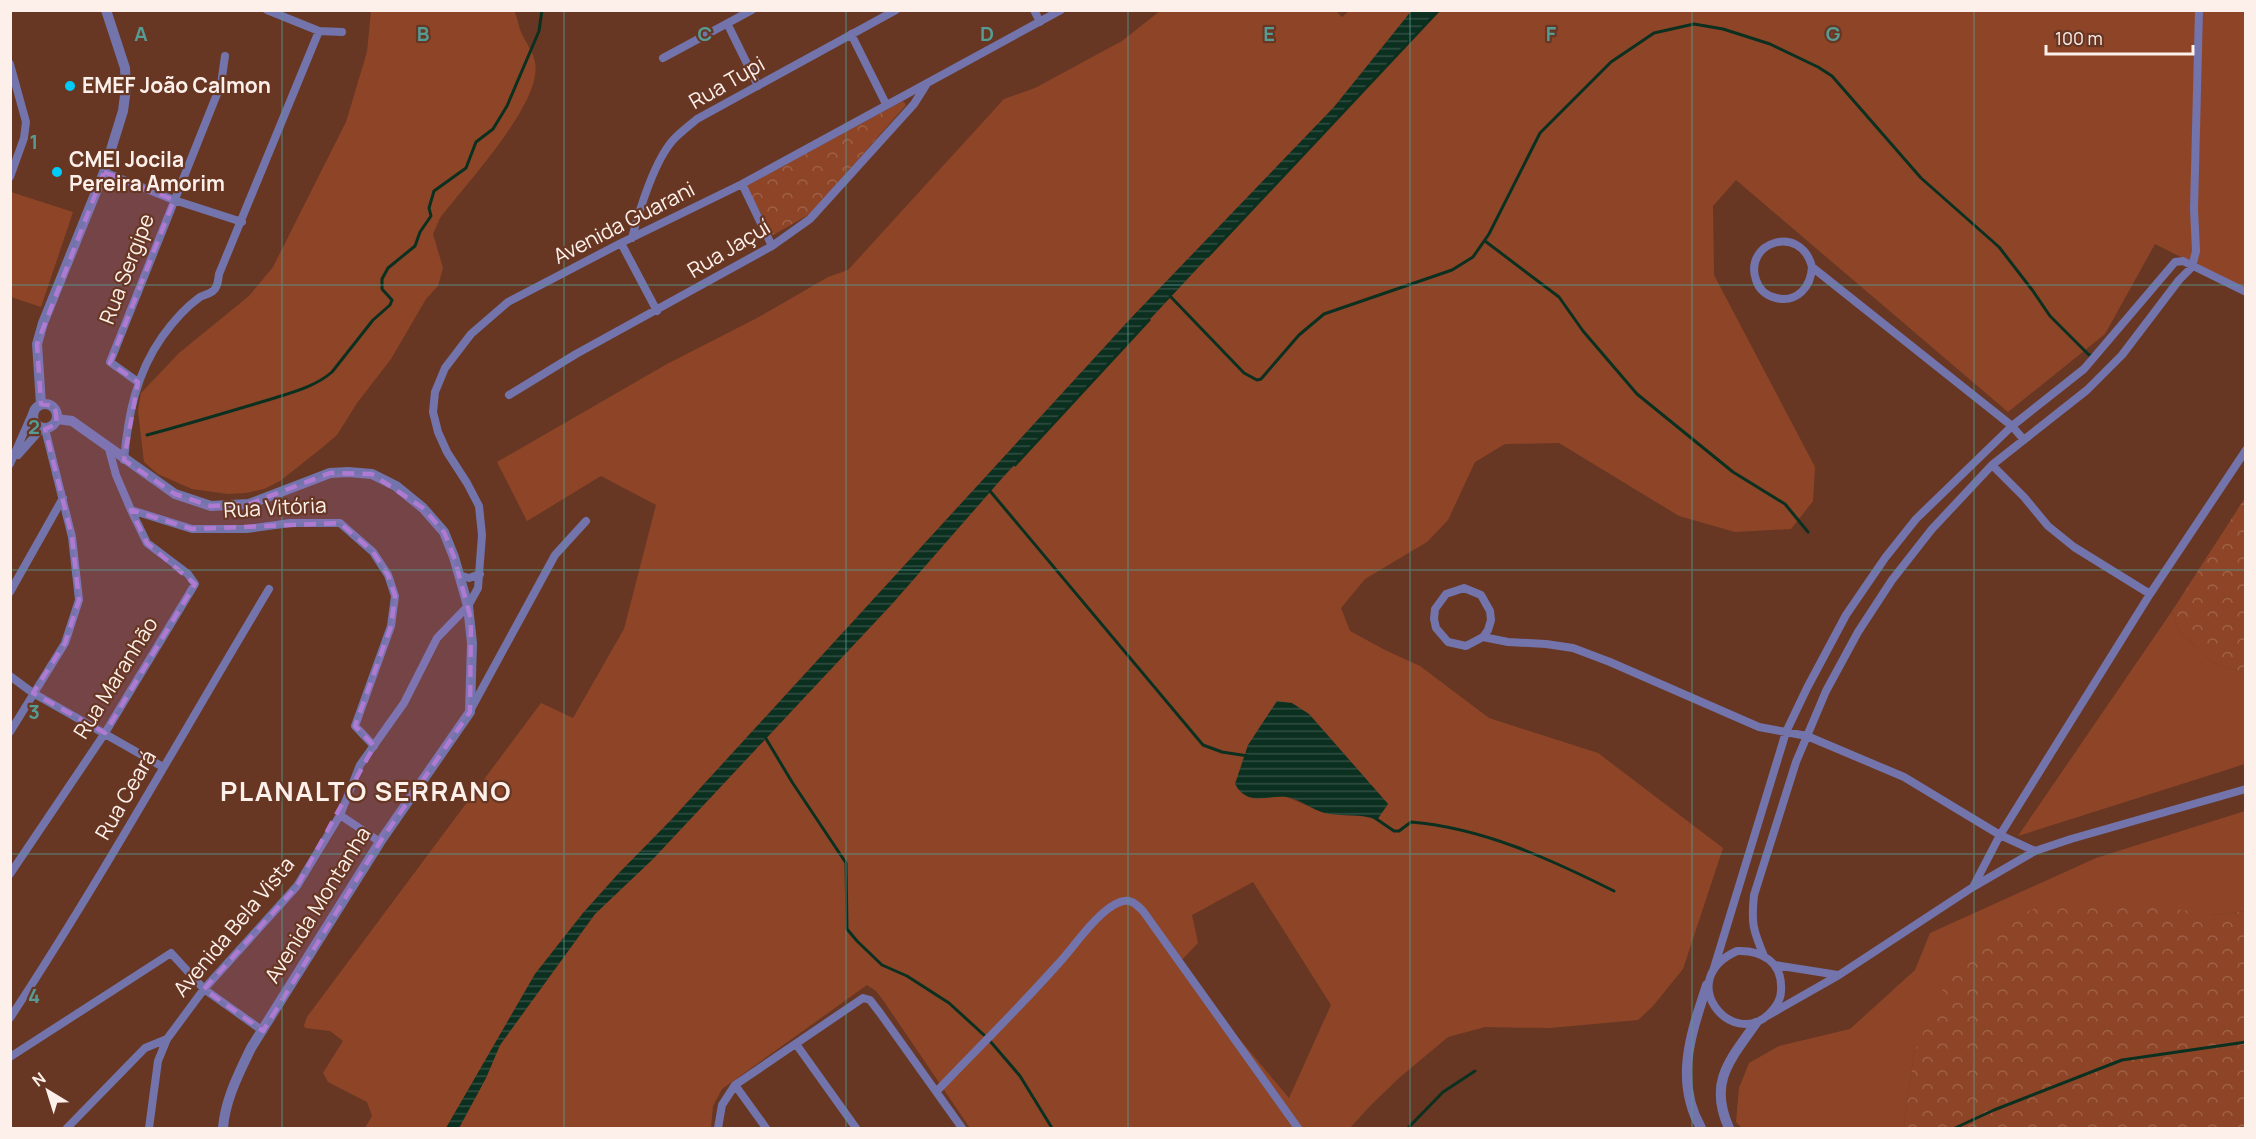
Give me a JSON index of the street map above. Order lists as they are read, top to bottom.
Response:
{
  "streets": {
    "street": [
      "Rua Tupi",
      "Avenida Guarani",
      "Rua Jaçuí",
      "Rua Sergipe",
      "Rua Vitória",
      "Rua Maranhão",
      "Rua Ceará",
      "Avenida Montanha",
      "Avenida Bela Vista"
    ]
  },
  "crossings": [
    ["Rua Tupi", "Avenida Guarani"],
    ["Avenida Guarani", "Rua Jaçuí"],
    ["Avenida Guarani", "Avenida Bela Vista"],
    ["Rua Vitória", "Rua Maranhão"],
    ["Rua Vitória", "Avenida Bela Vista"]
  ],
  "districts": ["PLANALTO SERRANO"],
  "places": ["EMEF João Calmon", "CMEI Jocila Pereira Amorim"],
  "scale_bar": "100 m",
  "north": "top left",
  "grid": {
    "columns": [
      "A",
      "B",
      "C",
      "D",
      "E",
      "F",
      "G"
    ],
    "rows": [
      "1",
      "2",
      "3",
      "4"
    ]
  }
}
